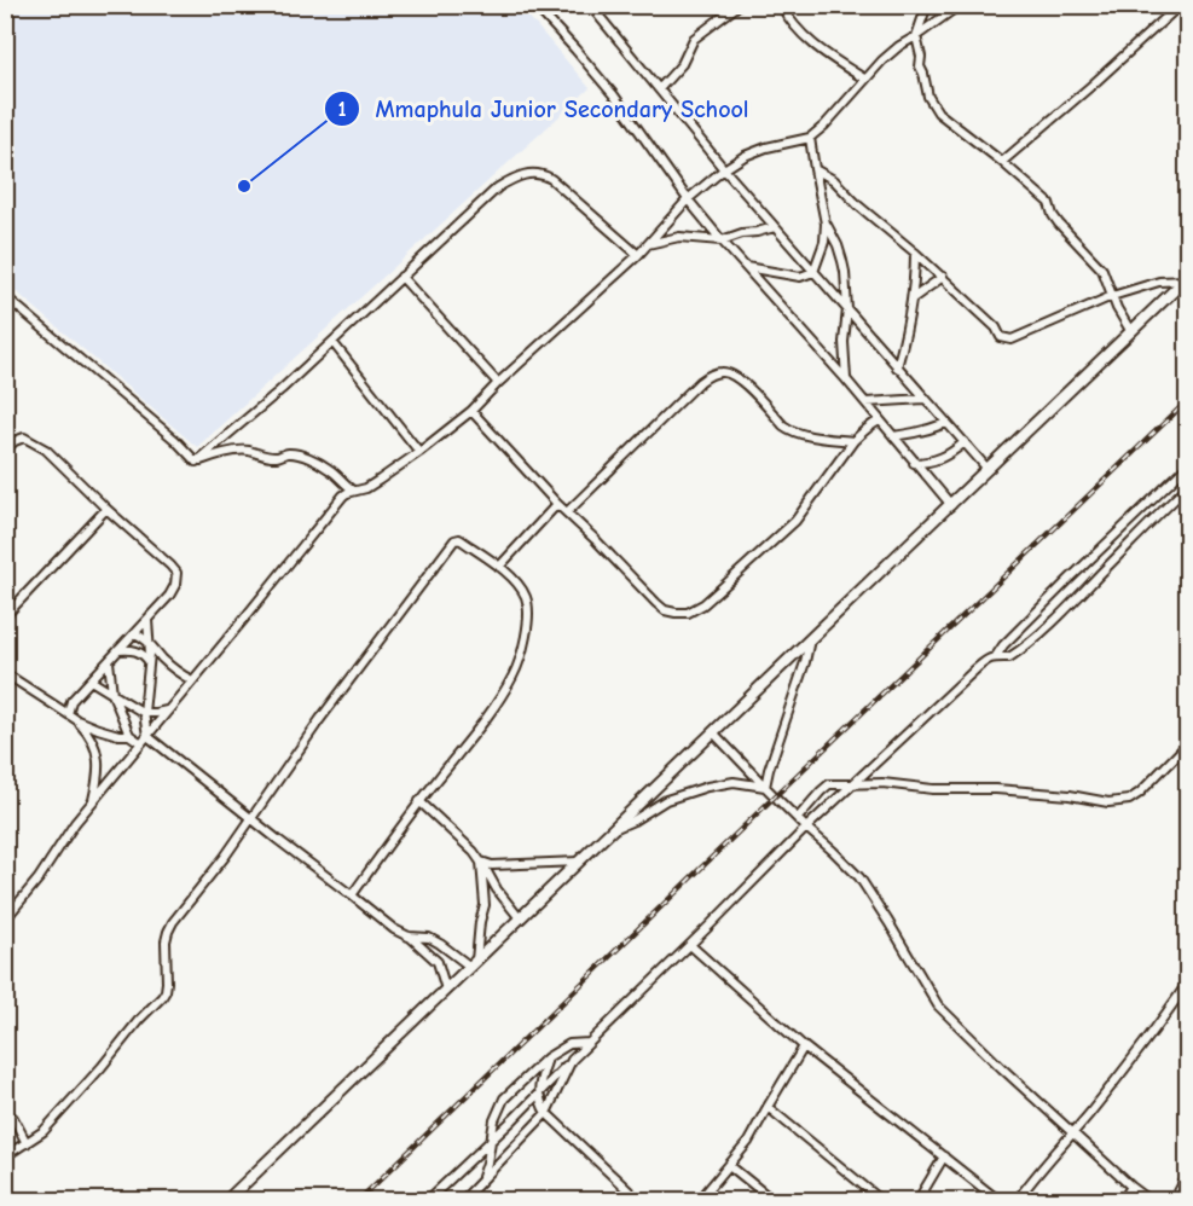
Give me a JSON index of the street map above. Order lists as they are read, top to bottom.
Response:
{
  "places": ["Mmaphula Junior Secondary School"]
}
